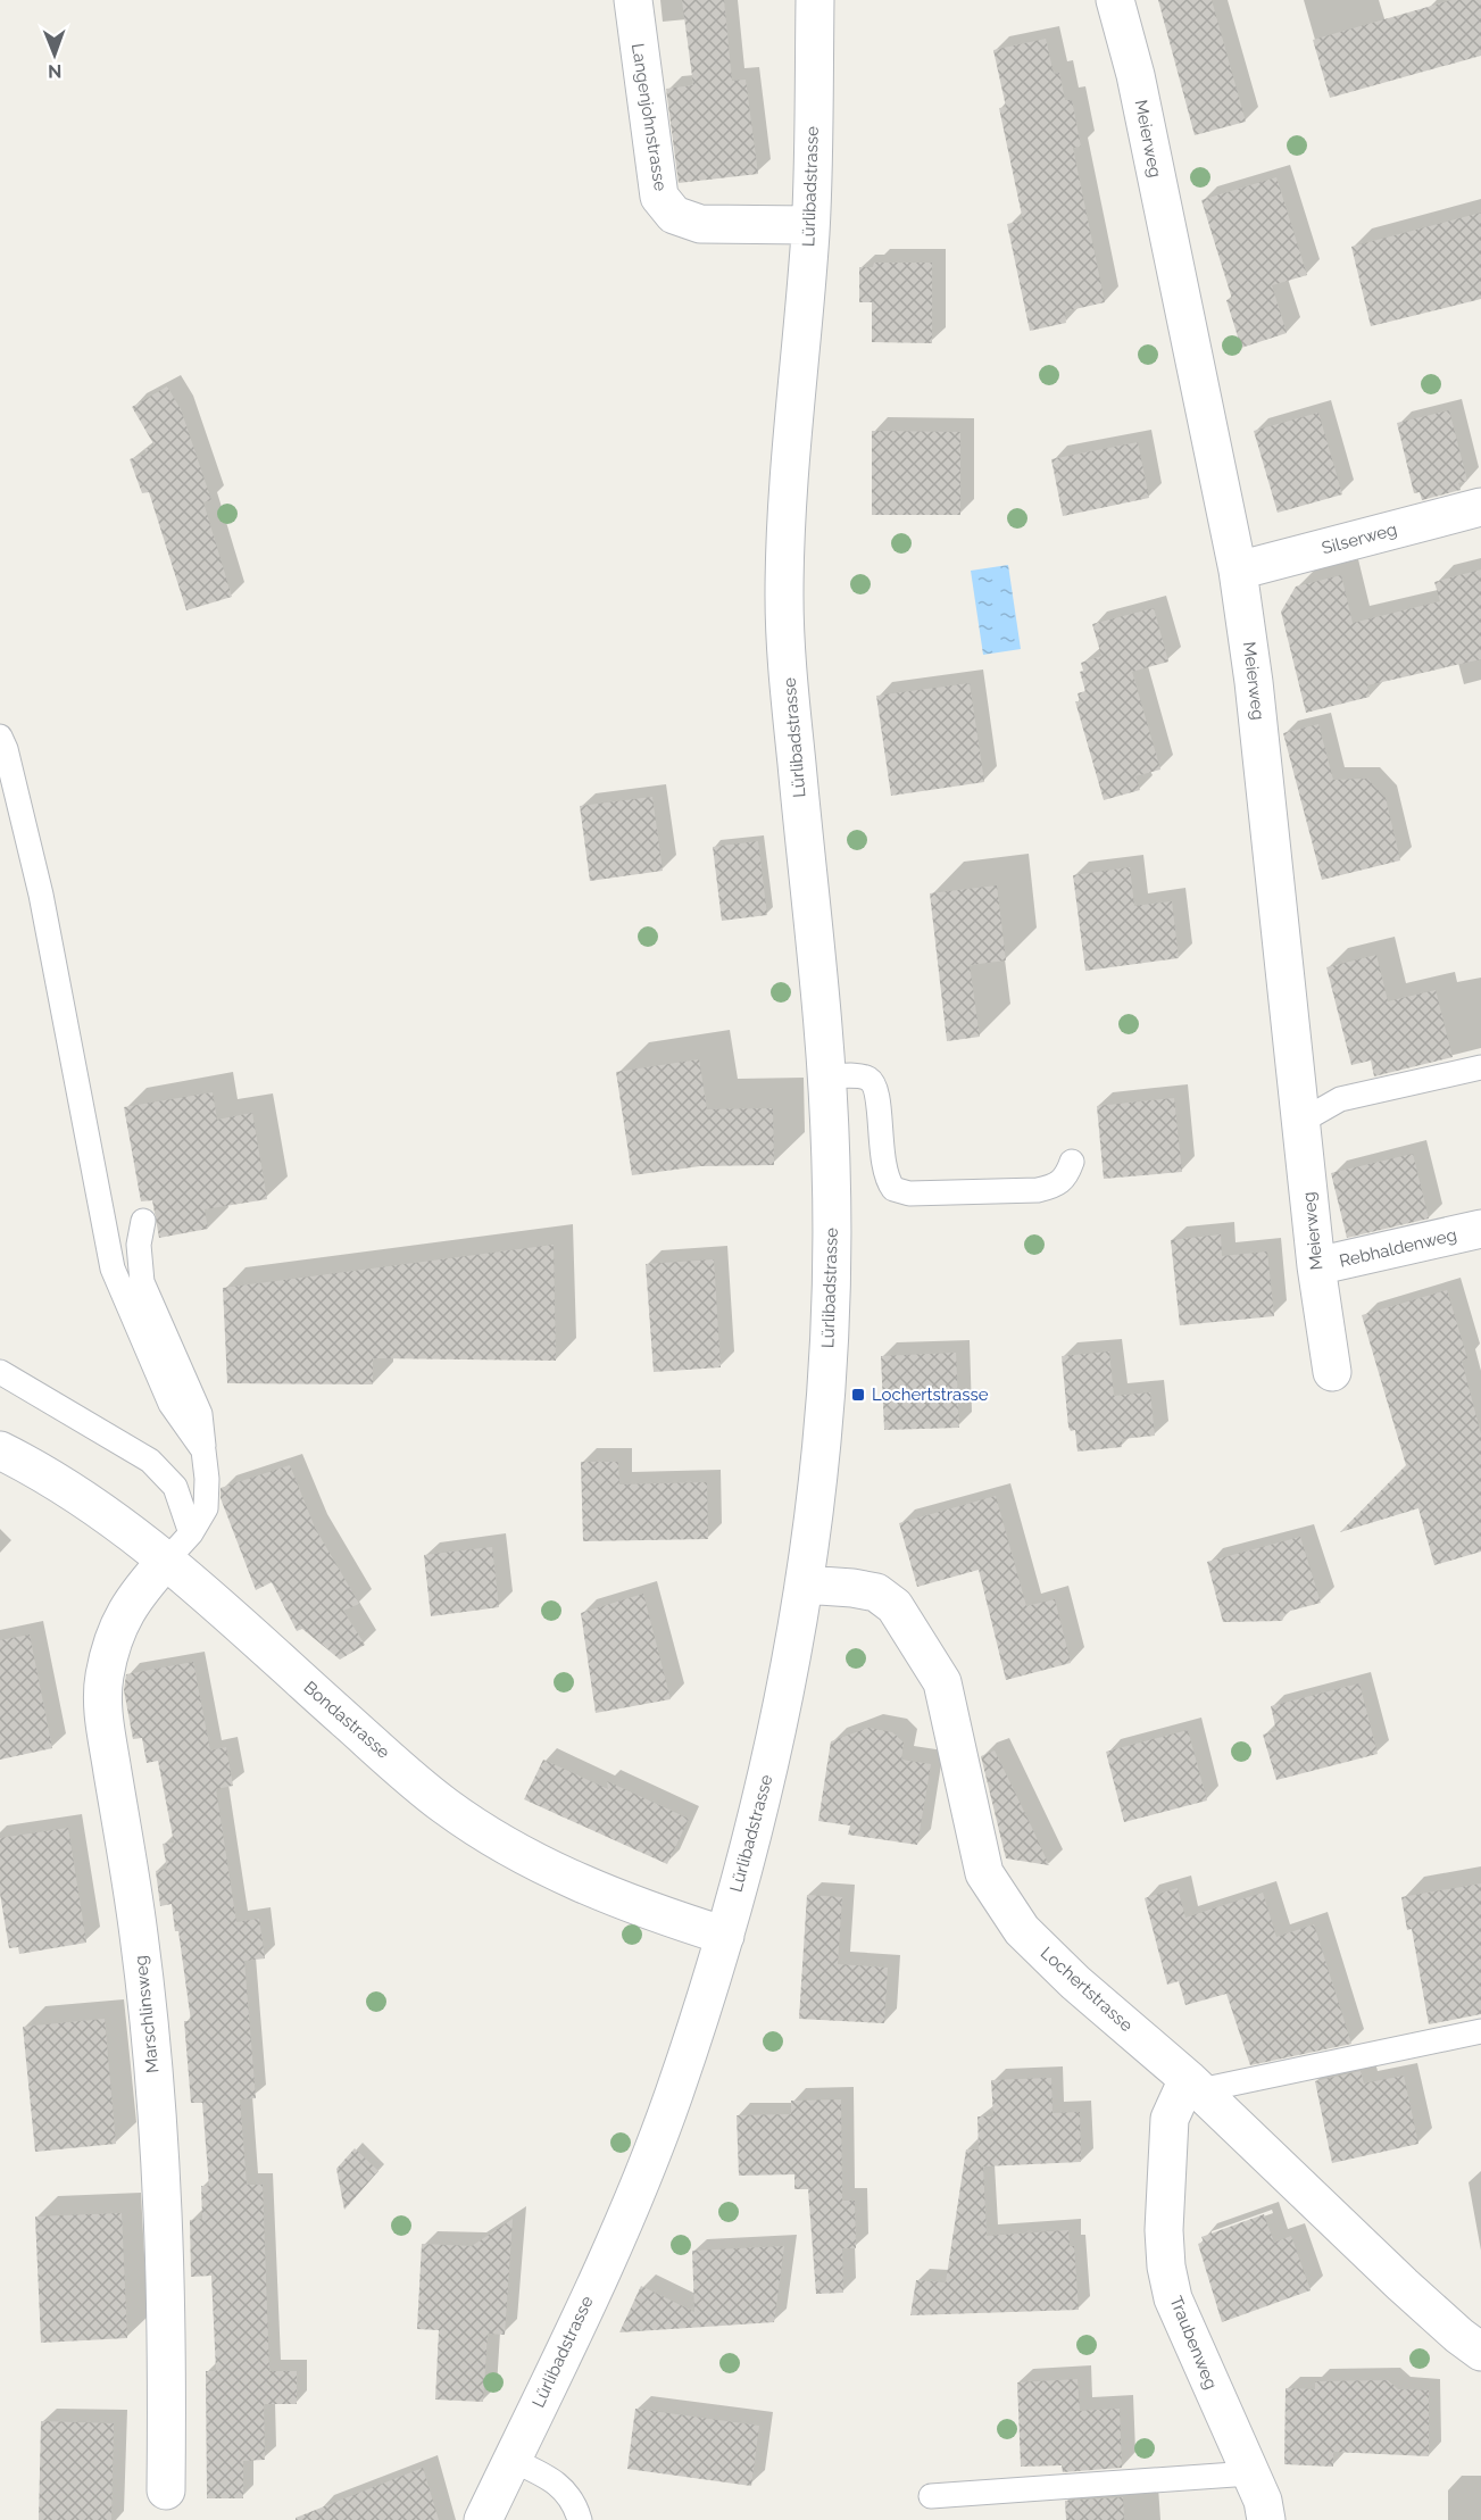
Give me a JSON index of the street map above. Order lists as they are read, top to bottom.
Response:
{
  "streets": {
    "street": [
      "Langenjohnstrasse",
      "Meierweg",
      "Lürlibadstrasse",
      "Silserweg",
      "Rebhaldenweg",
      "Bondastrasse",
      "Lochertstrasse",
      "Marschlinsweg",
      "Traubenweg"
    ]
  },
  "crossings": [
    ["Langenjohnstrasse", "Lürlibadstrasse"],
    ["Meierweg", "Silserweg"],
    ["Meierweg", "Rebhaldenweg"],
    ["Lürlibadstrasse", "Bondastrasse"],
    ["Lürlibadstrasse", "Lochertstrasse"],
    ["Bondastrasse", "Marschlinsweg"],
    ["Lochertstrasse", "Traubenweg"]
  ],
  "places": {
    "transit": ["Lochertstrasse"]
  },
  "north": "bottom"
}
